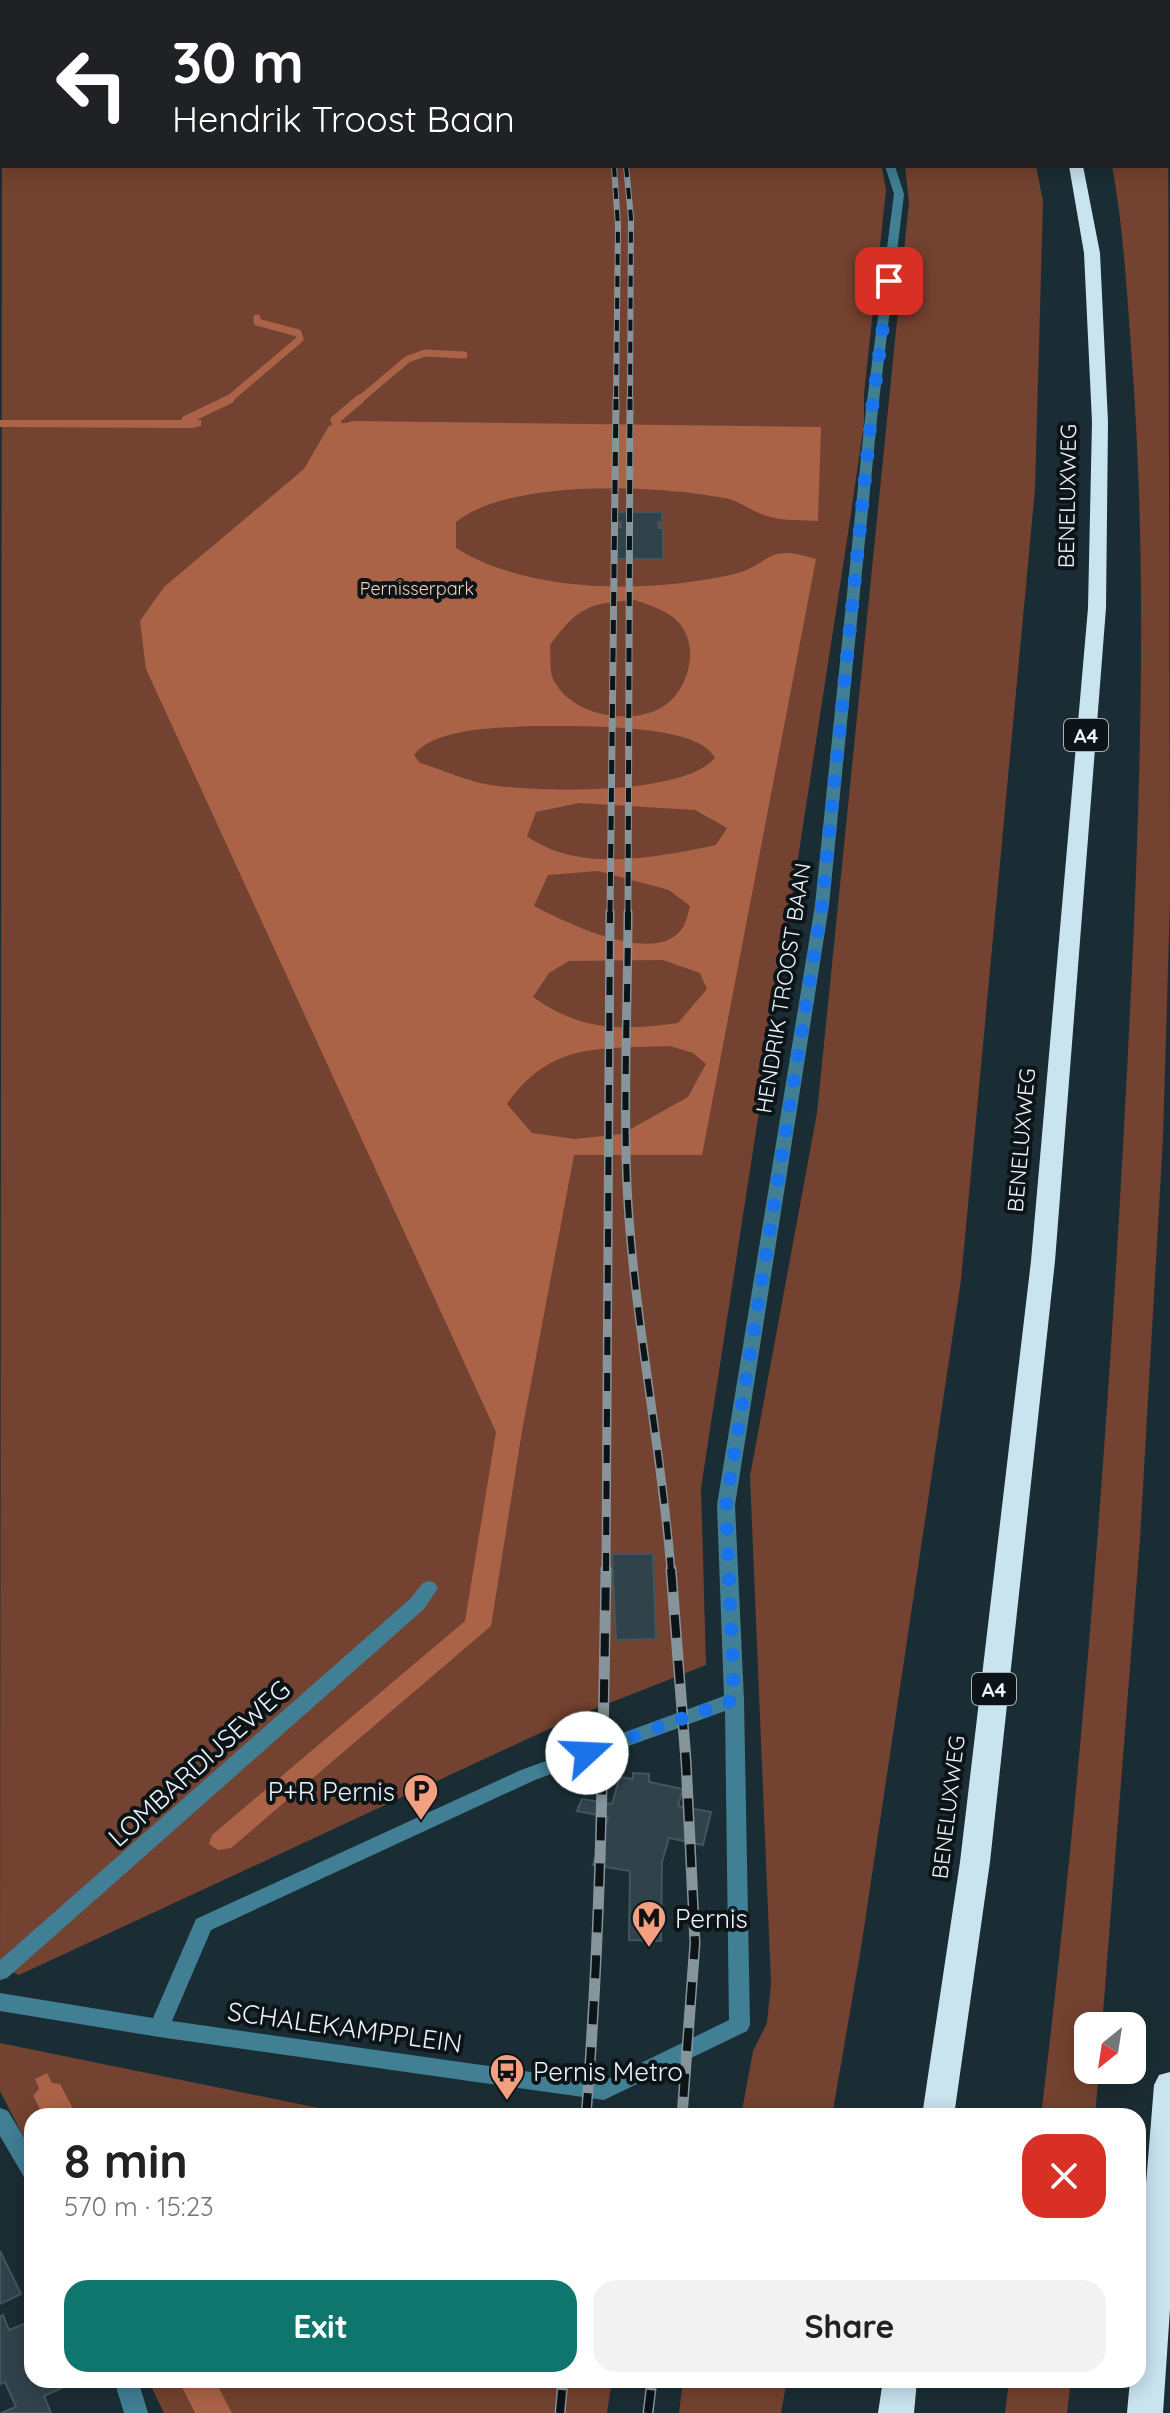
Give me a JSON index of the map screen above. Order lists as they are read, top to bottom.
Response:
{
  "streets": {
    "highway": ["BENELUXWEG", "A4"],
    "street": ["HENDRIK TROOST BAAN", "LOMBARDIJSEWEG", "SCHALEKAMPPLEIN"]
  },
  "crossings": [
    ["HENDRIK TROOST BAAN", "SCHALEKAMPPLEIN"]
  ],
  "parks": ["Pernisserpark"],
  "places": {
    "parking": ["P+R Pernis"],
    "metro station": ["Pernis"],
    "bus stop": ["Pernis Metro"]
  },
  "north": "bottom left",
  "page": {
    "turn": ["30 m", "Hendrik Troost Baan"],
    "heading": ["8 min", "570 m · 15:23"],
    "buttons": ["Exit", "Share"]
  }
}
